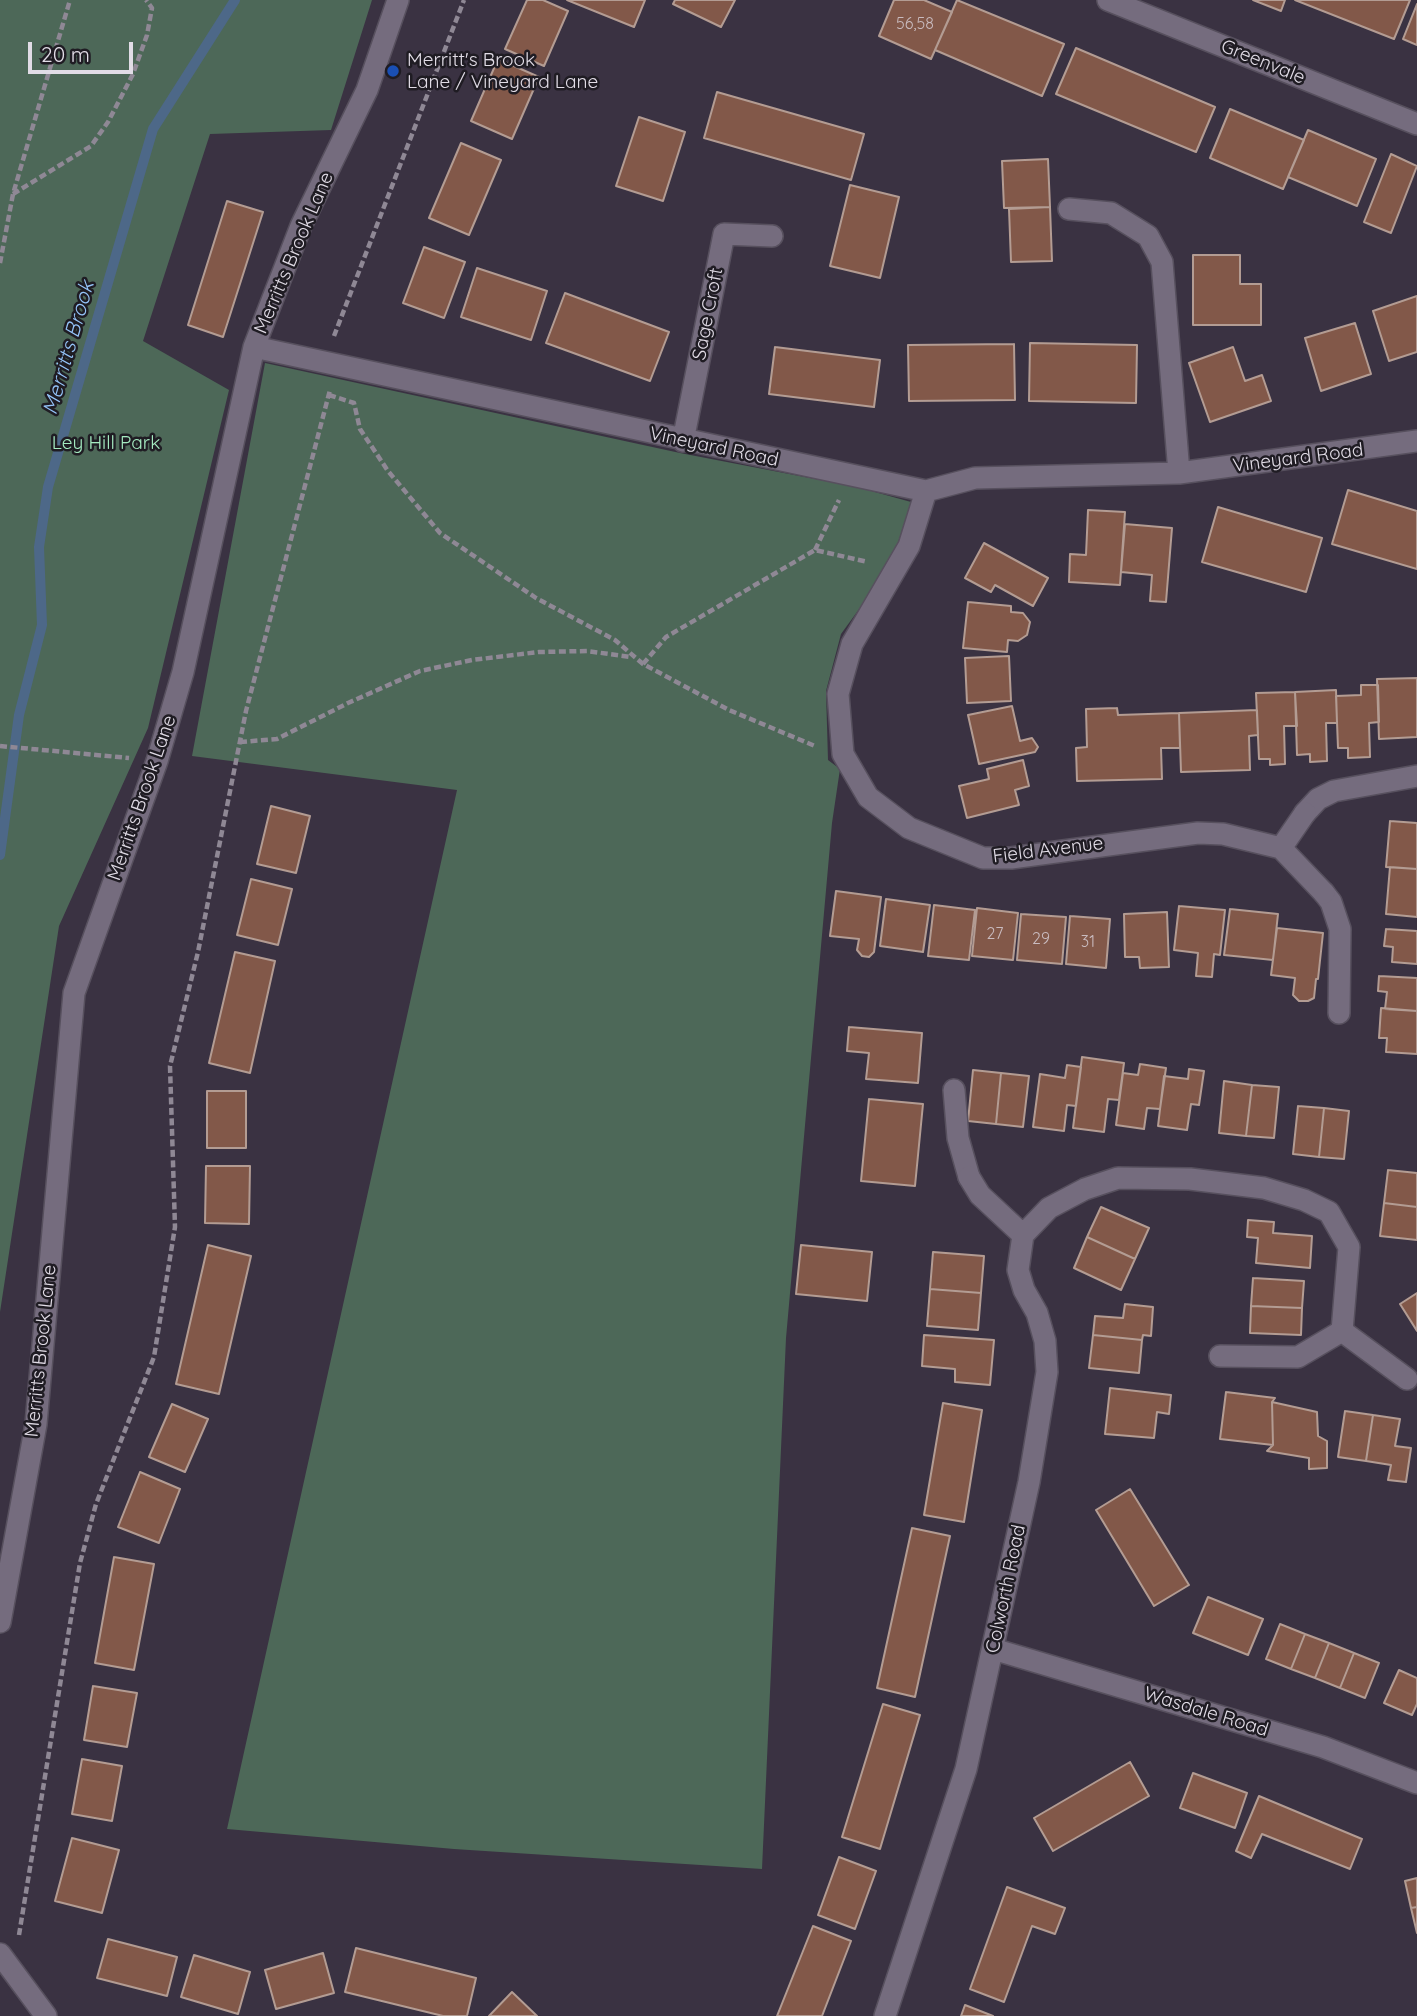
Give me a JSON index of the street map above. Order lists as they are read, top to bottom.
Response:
{
  "streets": {
    "street": [
      "Greenvale",
      "Merritts Brook Lane",
      "Sage Croft",
      "Vineyard Road",
      "Field Avenue",
      "Colworth Road",
      "Wasdale Road"
    ]
  },
  "crossings": [
    ["Merritts Brook Lane", "Vineyard Road"],
    ["Sage Croft", "Vineyard Road"],
    ["Vineyard Road", "Field Avenue"],
    ["Colworth Road", "Wasdale Road"]
  ],
  "water": ["Merritts Brook"],
  "parks": ["Ley Hill Park"],
  "places": ["Merritt's Brook Lane / Vineyard Lane"],
  "house_numbers": [
    "56,58",
    "27",
    "29",
    "31"
  ],
  "scale_bar": "20 m"
}
